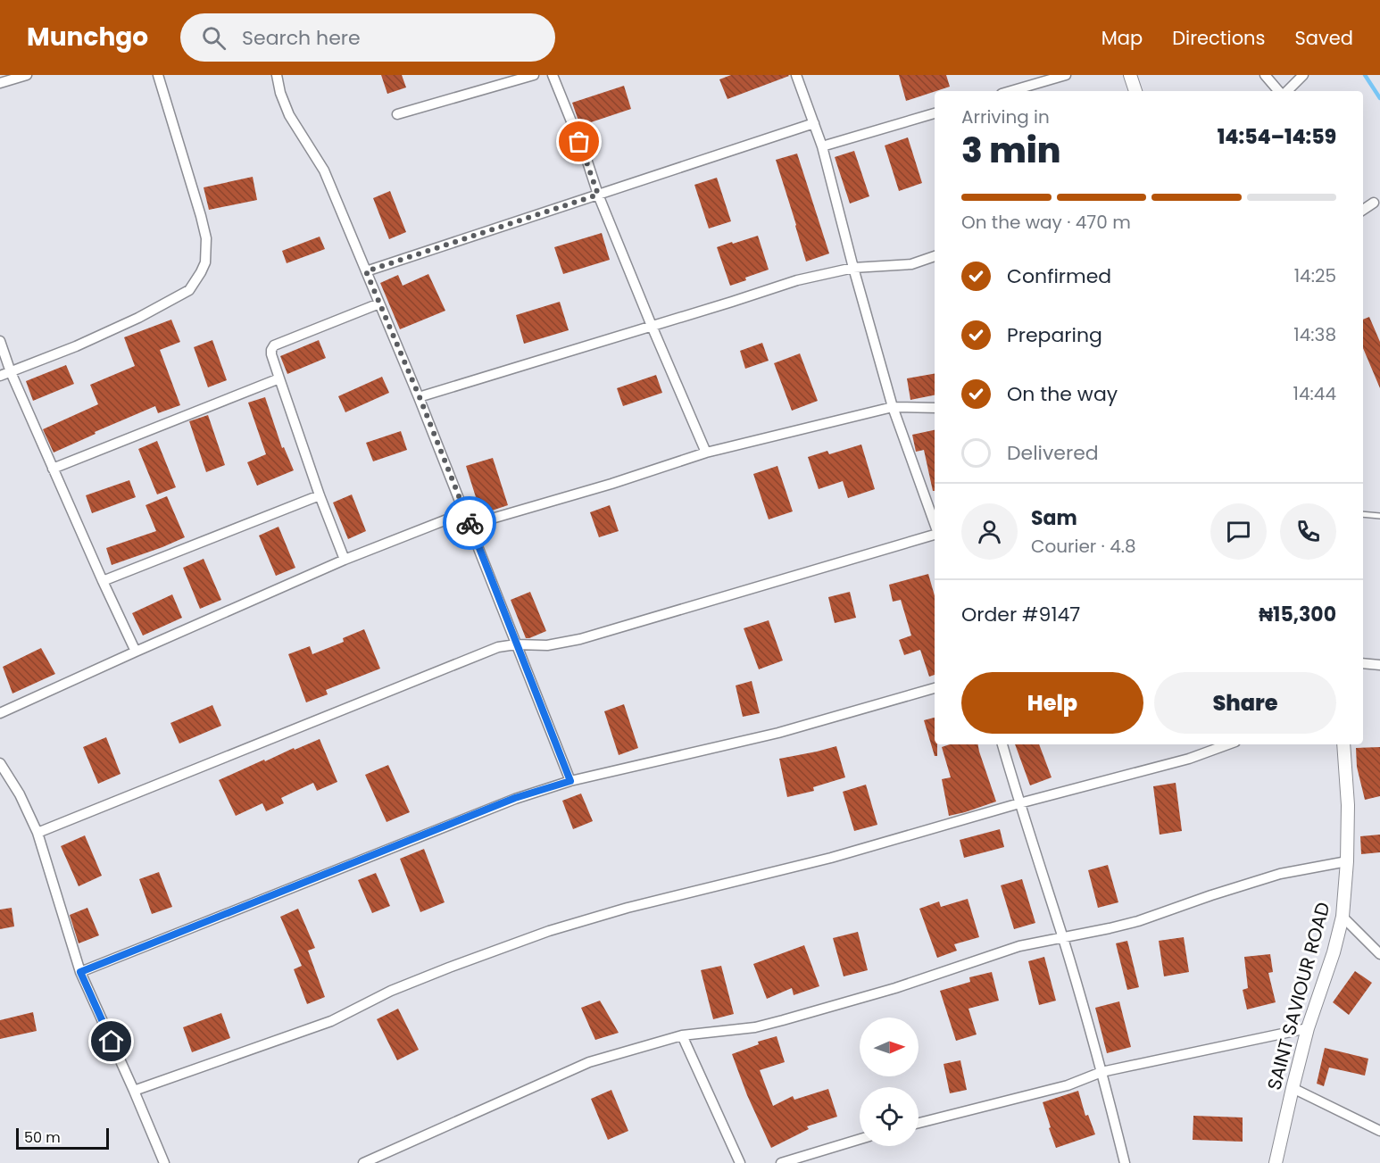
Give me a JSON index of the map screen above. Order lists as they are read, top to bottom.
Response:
{
  "streets": {
    "street": ["SAINT SAVIOUR ROAD"]
  },
  "scale_bar": "50 m",
  "north": "right",
  "page": {
    "header": "Munchgo",
    "search": "Search here",
    "nav": ["Map", "Directions", "Saved"],
    "heading": ["3 min", "Arriving in", "14:54–14:59"],
    "panel": [
      "Sam",
      "Courier · 4.8",
      "Order #9147",
      "₦15,300"
    ],
    "bar": "On the way · 470 m",
    "list": [
      ["Confirmed", "14:25"],
      ["Preparing", "14:38"],
      ["On the way", "14:44"],
      "Delivered"
    ],
    "buttons": ["Help", "Share"],
    "scale": "50 m"
  }
}
